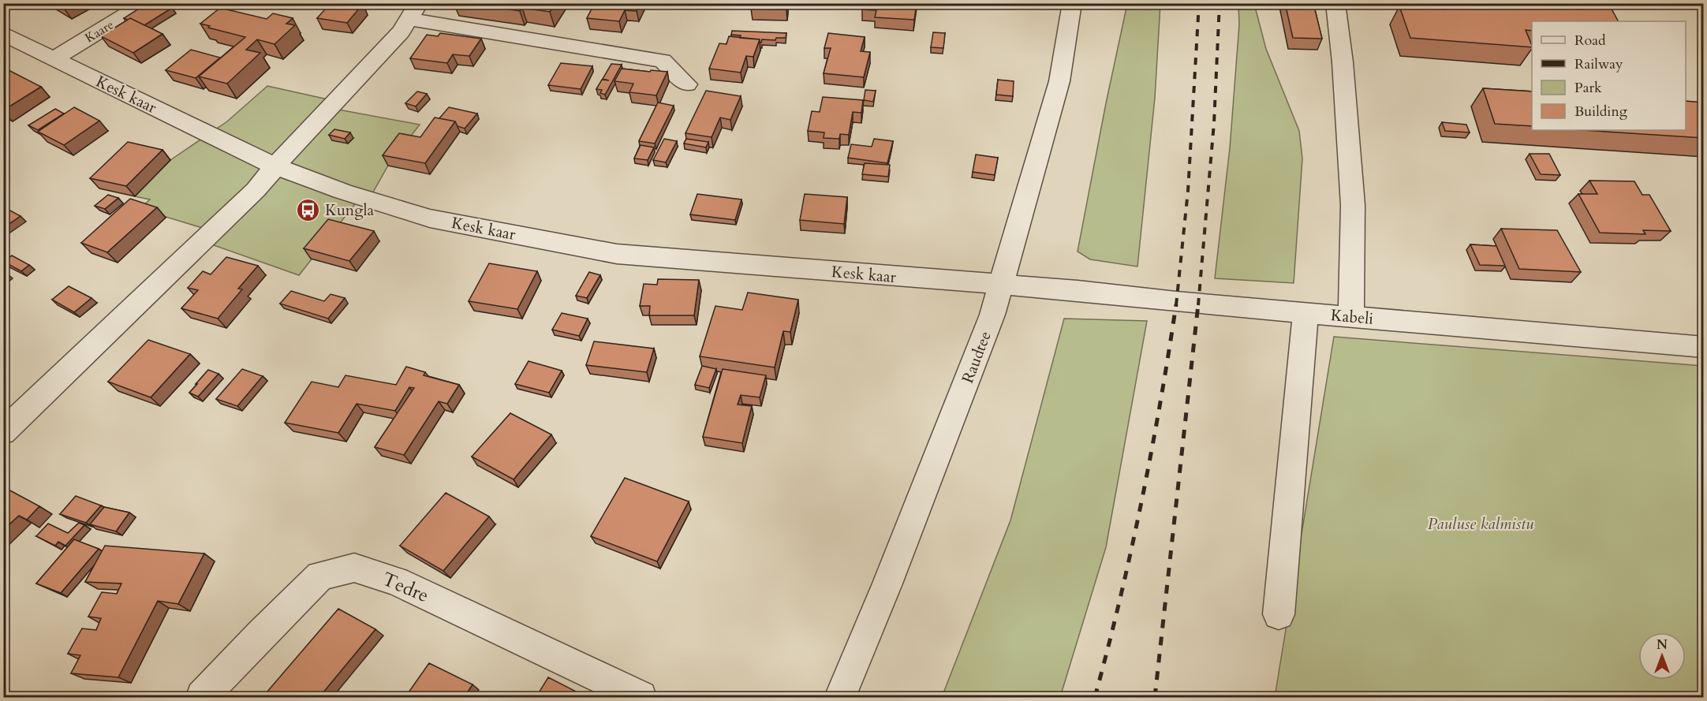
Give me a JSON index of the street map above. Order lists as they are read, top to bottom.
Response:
{
  "streets": {
    "street": [
      "Kaare",
      "Kesk kaar",
      "Kabeli",
      "Raudtee",
      "Tedre"
    ]
  },
  "crossings": [
    ["Kaare", "Kesk kaar"],
    ["Kesk kaar", "Kabeli"],
    ["Kesk kaar", "Raudtee"],
    ["Kabeli", "Raudtee"]
  ],
  "parks": ["Pauluse kalmistu"],
  "places": {
    "bus stop": ["Kungla"]
  },
  "legend": [
    "Road",
    "Railway",
    "Park",
    "Building"
  ],
  "north": "top"
}
